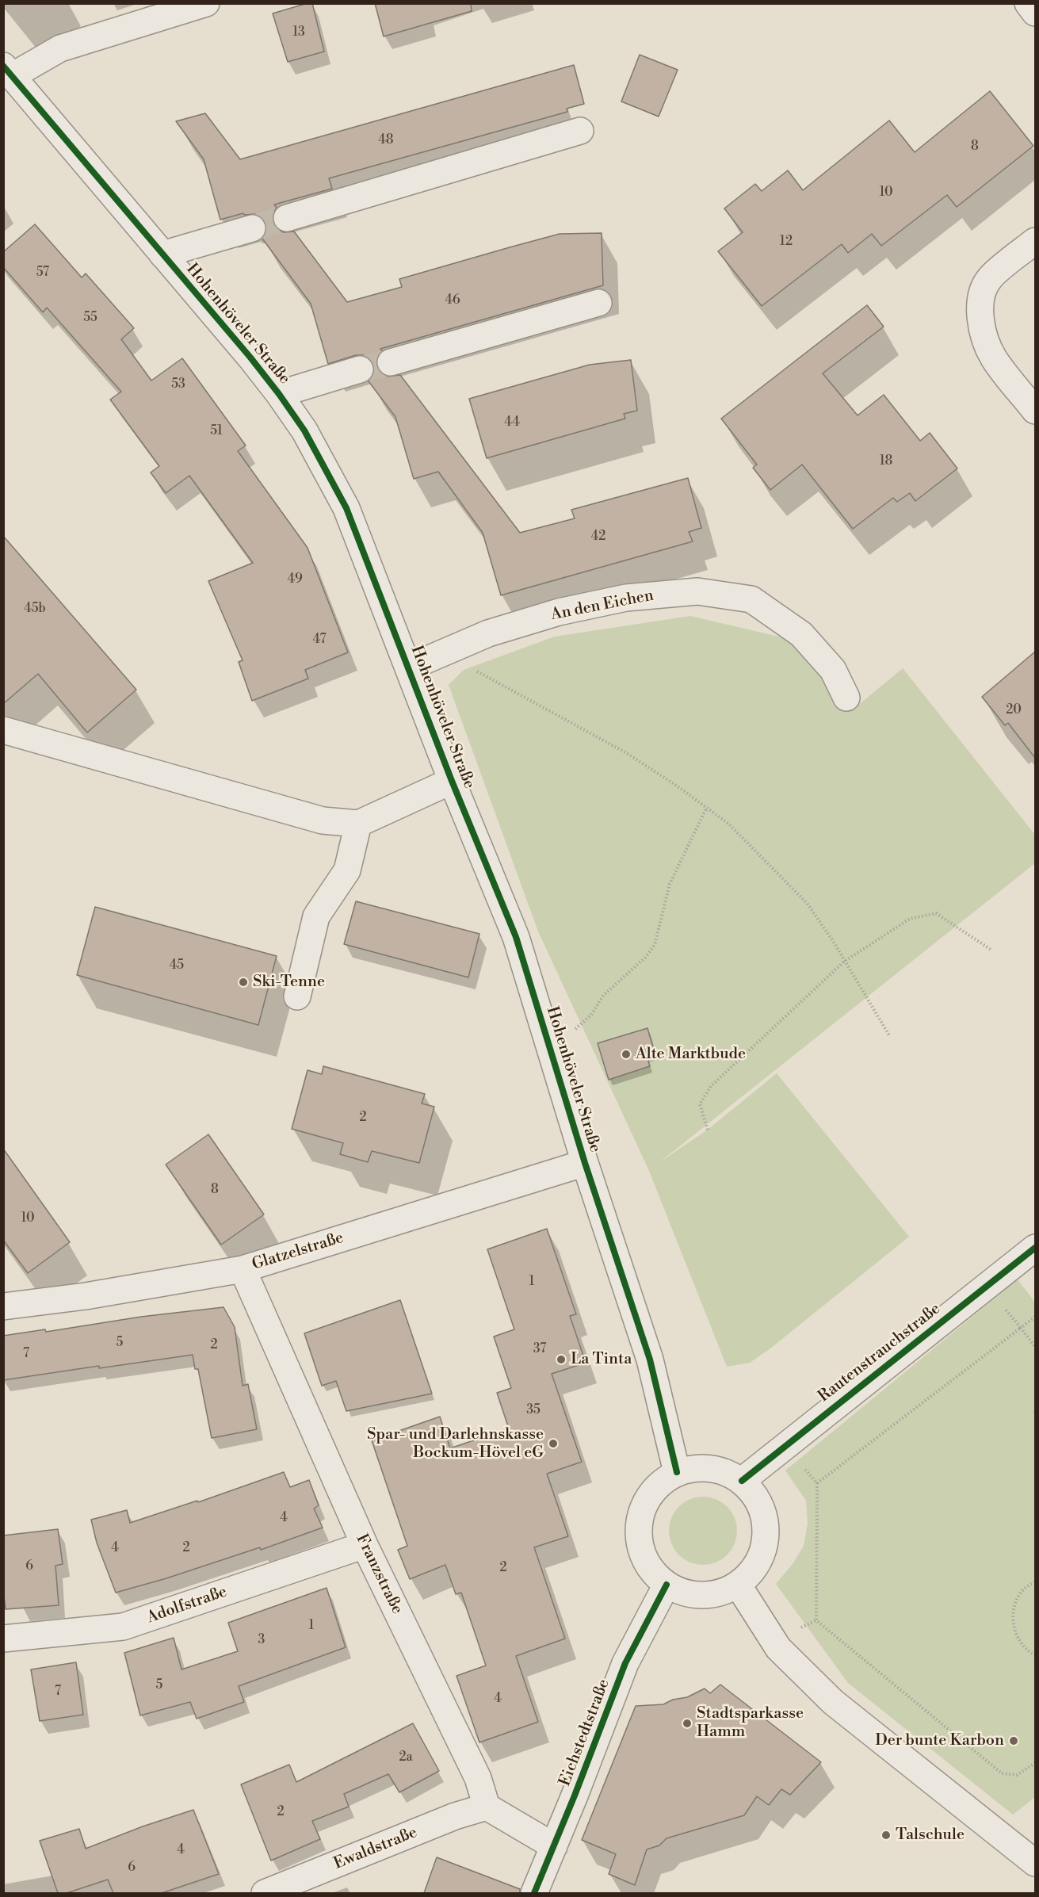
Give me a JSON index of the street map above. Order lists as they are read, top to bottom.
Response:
{
  "streets": {
    "street": [
      "Hohenhöveler Straße",
      "An den Eichen",
      "Glatzelstraße",
      "Rautenstrauchstraße",
      "Franzstraße",
      "Adolfstraße",
      "Eichstedtstraße",
      "Ewaldstraße"
    ]
  },
  "crossings": [
    ["Hohenhöveler Straße", "An den Eichen"],
    ["Hohenhöveler Straße", "Glatzelstraße"],
    ["Hohenhöveler Straße", "Rautenstrauchstraße"],
    ["Hohenhöveler Straße", "Eichstedtstraße"],
    ["Glatzelstraße", "Franzstraße"],
    ["Rautenstrauchstraße", "Eichstedtstraße"],
    ["Franzstraße", "Adolfstraße"],
    ["Franzstraße", "Ewaldstraße"]
  ],
  "places": [
    "Ski-Tenne",
    "Alte Marktbude",
    "La Tinta",
    "Spar- und Darlehnskasse Bockum-Hövel eG",
    "Stadtsparkasse Hamm",
    "Der bunte Karbon",
    "Talschule"
  ],
  "house_numbers": [
    "13",
    "48",
    "8",
    "10",
    "12",
    "57",
    "46",
    "55",
    "53",
    "44",
    "51",
    "18",
    "42",
    "49",
    "45b",
    "47",
    "20",
    "45",
    "2",
    "8",
    "10",
    "1",
    "5",
    "2",
    "37",
    "7",
    "35",
    "4",
    "4",
    "2",
    "6",
    "2",
    "1",
    "3",
    "5",
    "7",
    "4",
    "2a",
    "2",
    "4",
    "6"
  ]
}
